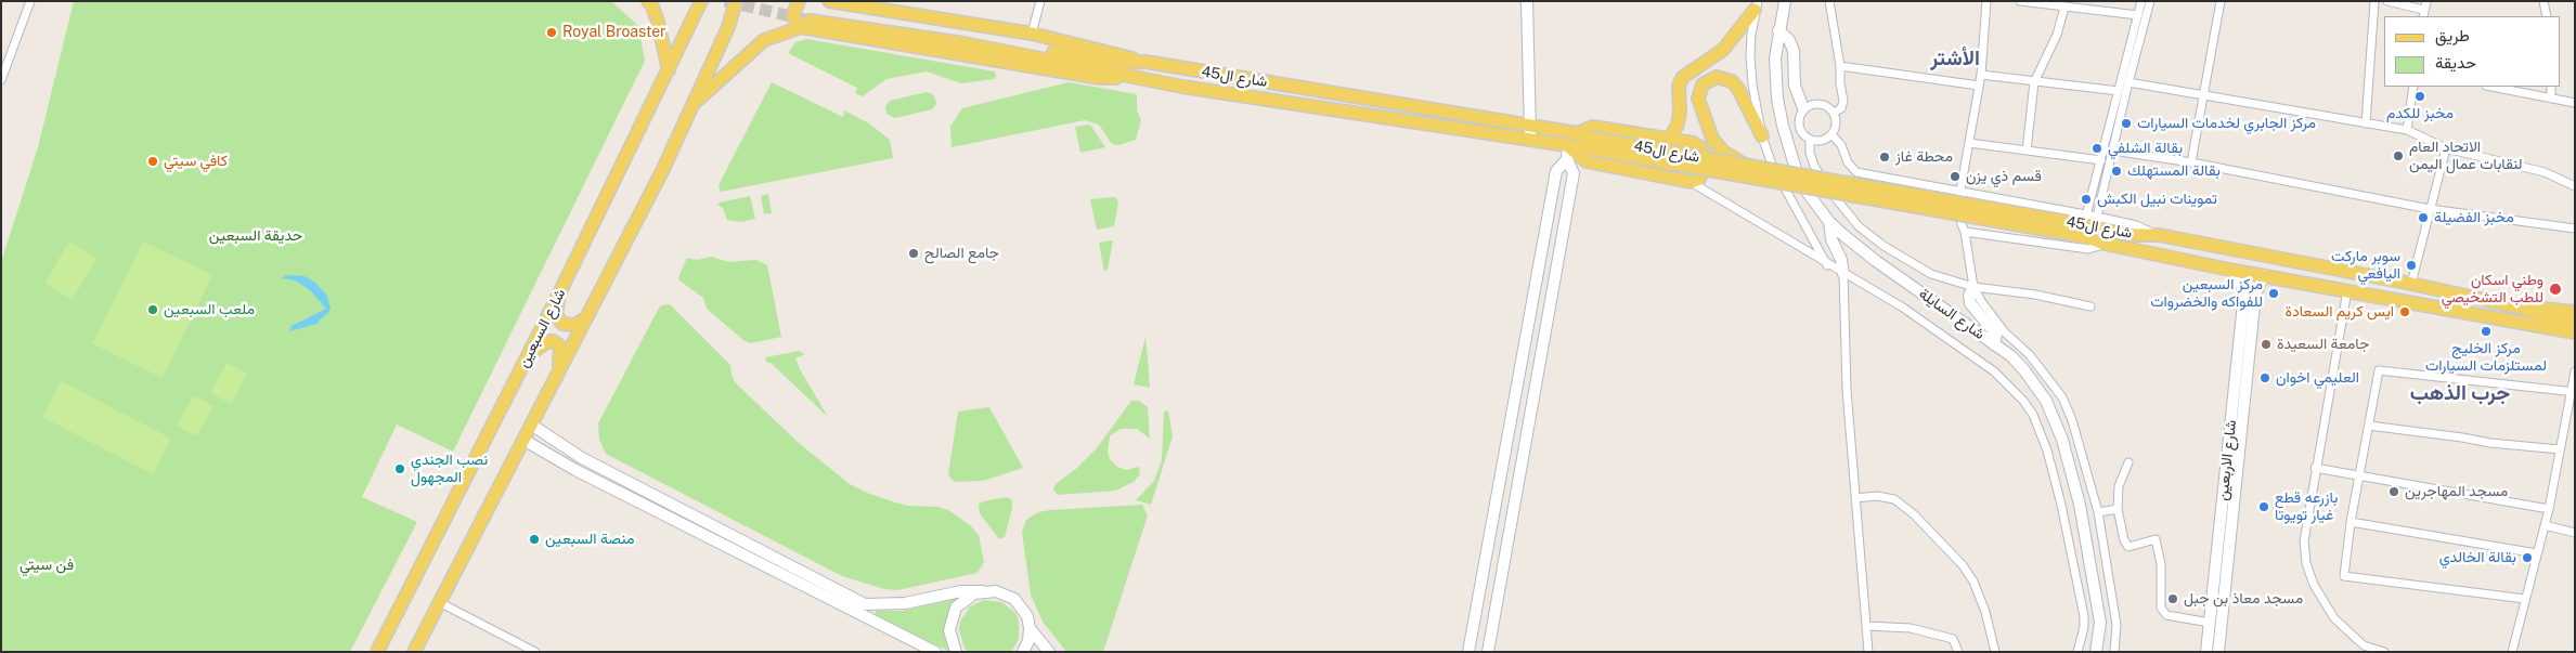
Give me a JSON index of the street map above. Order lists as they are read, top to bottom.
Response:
{
  "streets": {
    "main road": ["شارع ال45", "شارع السبعين"],
    "street": ["شارع السايلة", "شارع الاربعين"]
  },
  "crossings": [
    ["شارع ال45", "شارع الاربعين"]
  ],
  "districts": ["الأشتر", "جرب الذهب"],
  "parks": ["حديقة السبعين", "فن سيتي"],
  "places": [
    "Royal Broaster",
    "مخبز للكدم",
    "مركز الجابري لخدمات السيارات",
    "بقالة الشلفي",
    "الاتحاد العام لنقابات عمال اليمن",
    "محطة غاز",
    "كافي سيتي",
    "بقالة المستهلك",
    "قسم ذي يزن",
    "تموينات نبيل الكبش",
    "مخبز الفضيلة",
    "جامع الصالح",
    "سوبر ماركت اليافعي",
    "وطني اسكان للطب التشخيصي",
    "مركز السبعين للفواكه والخضروات",
    "ملعب السبعين",
    "ايس كريم السعادة",
    "مركز الخليج لمستلزمات السيارات",
    "جامعة السعيدة",
    "العليمي اخوان",
    "نصب الجندي المجهول",
    "مسجد المهاجرين",
    "بازرعه قطع غيار تويوتا",
    "منصة السبعين",
    "بقالة الخالدي",
    "مسجد معاذ بن جبل"
  ],
  "legend": ["طريق", "حديقة"]
}
